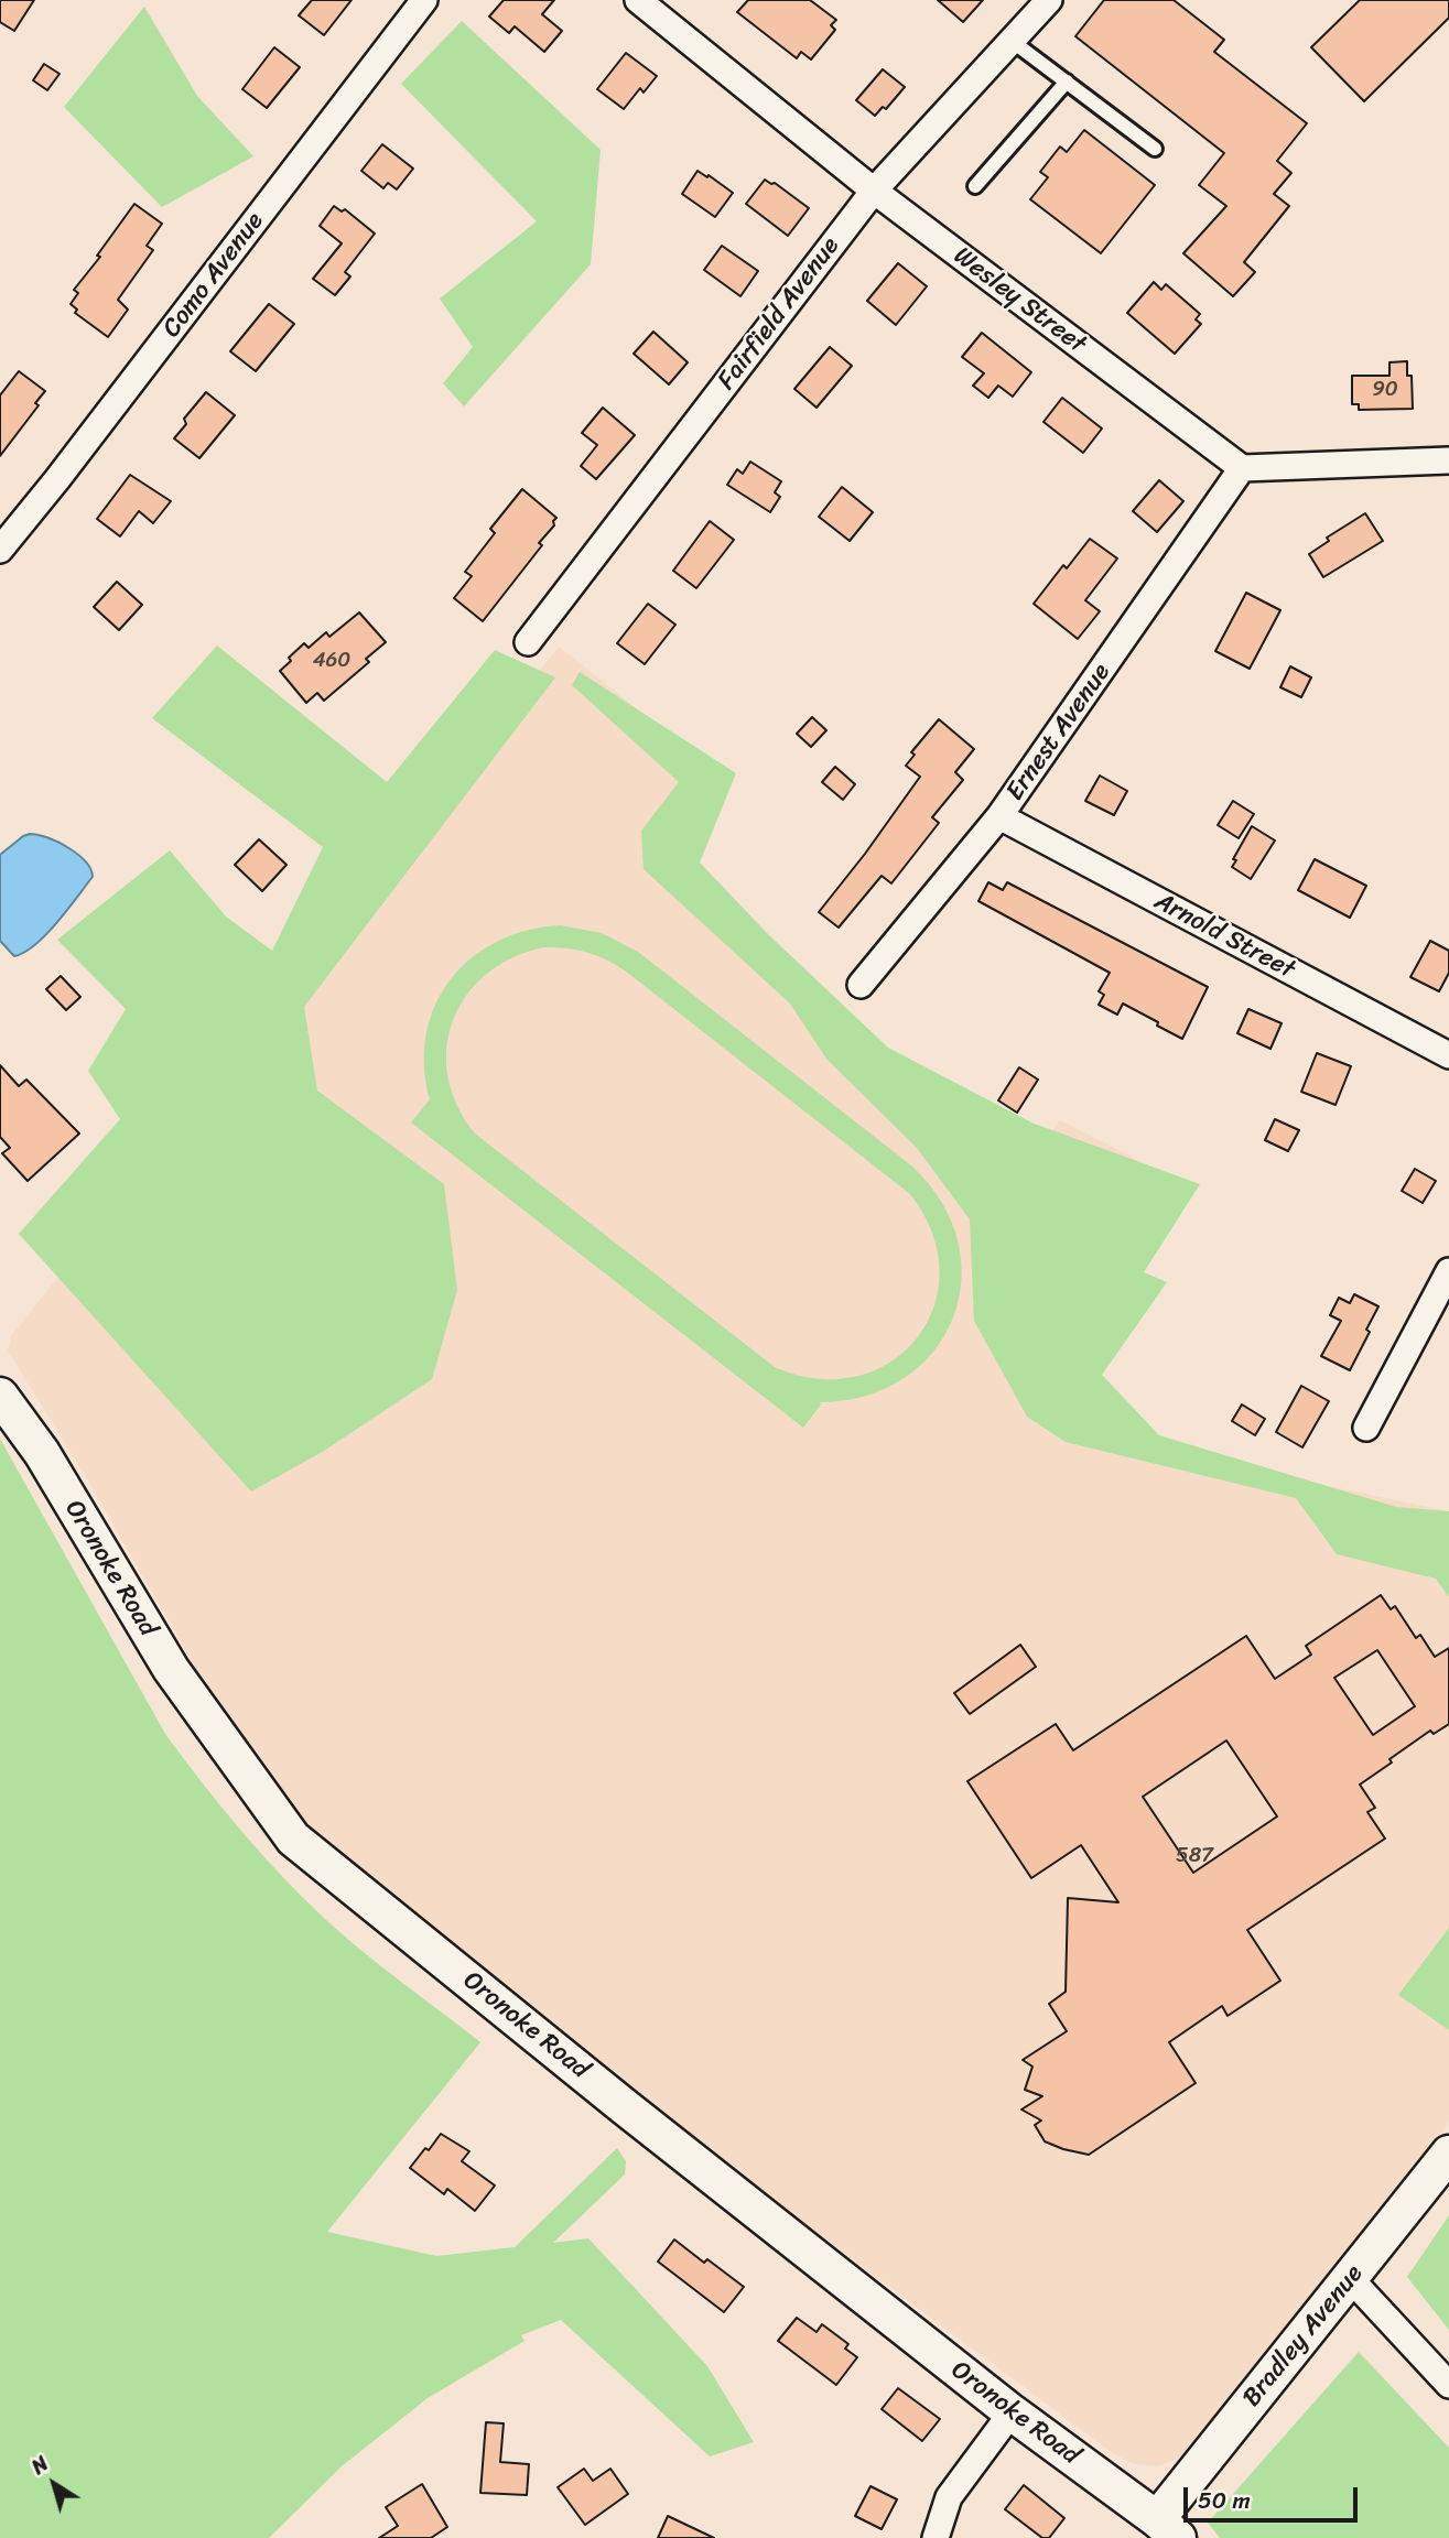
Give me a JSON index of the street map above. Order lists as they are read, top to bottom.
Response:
{
  "streets": {
    "street": [
      "Como Avenue",
      "Wesley Street",
      "Fairfield Avenue",
      "Ernest Avenue",
      "Arnold Street",
      "Oronoke Road",
      "Bradley Avenue"
    ]
  },
  "crossings": [
    ["Wesley Street", "Fairfield Avenue"],
    ["Wesley Street", "Ernest Avenue"],
    ["Ernest Avenue", "Arnold Street"],
    ["Oronoke Road", "Bradley Avenue"]
  ],
  "house_numbers": ["90", "460", "587"],
  "scale_bar": "50 m",
  "north": "top left"
}
